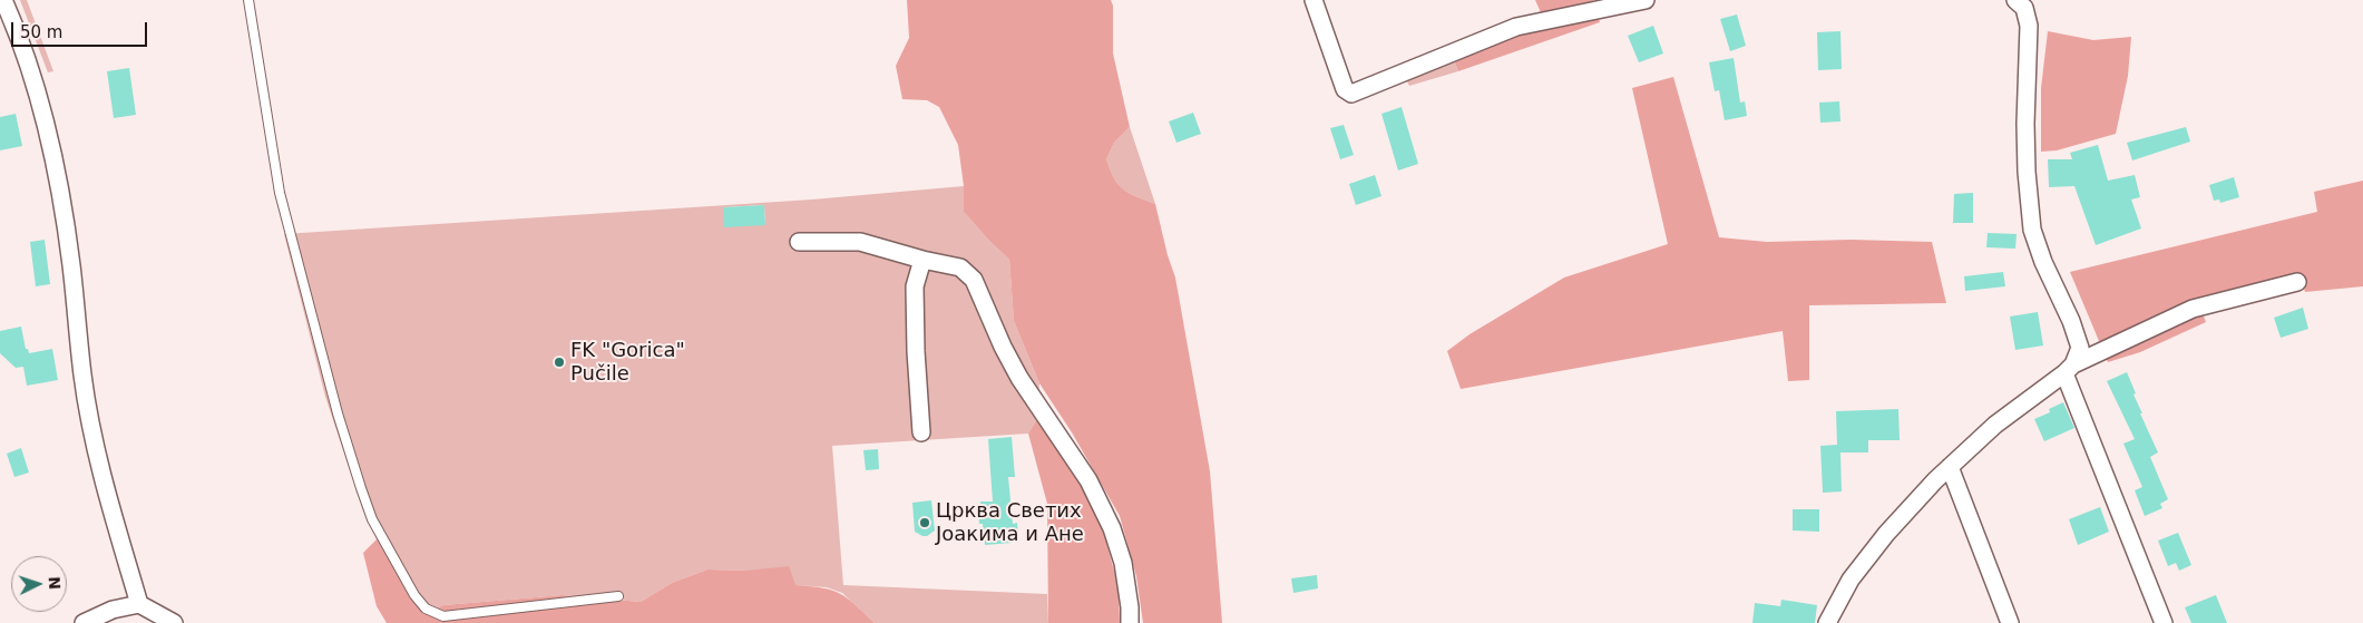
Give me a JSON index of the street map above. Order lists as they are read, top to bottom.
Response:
{
  "places": ["FK \"Gorica\" Pučile", "Црква Светих Јоакима и Ане"],
  "scale_bar": "50 m",
  "north": "right"
}
